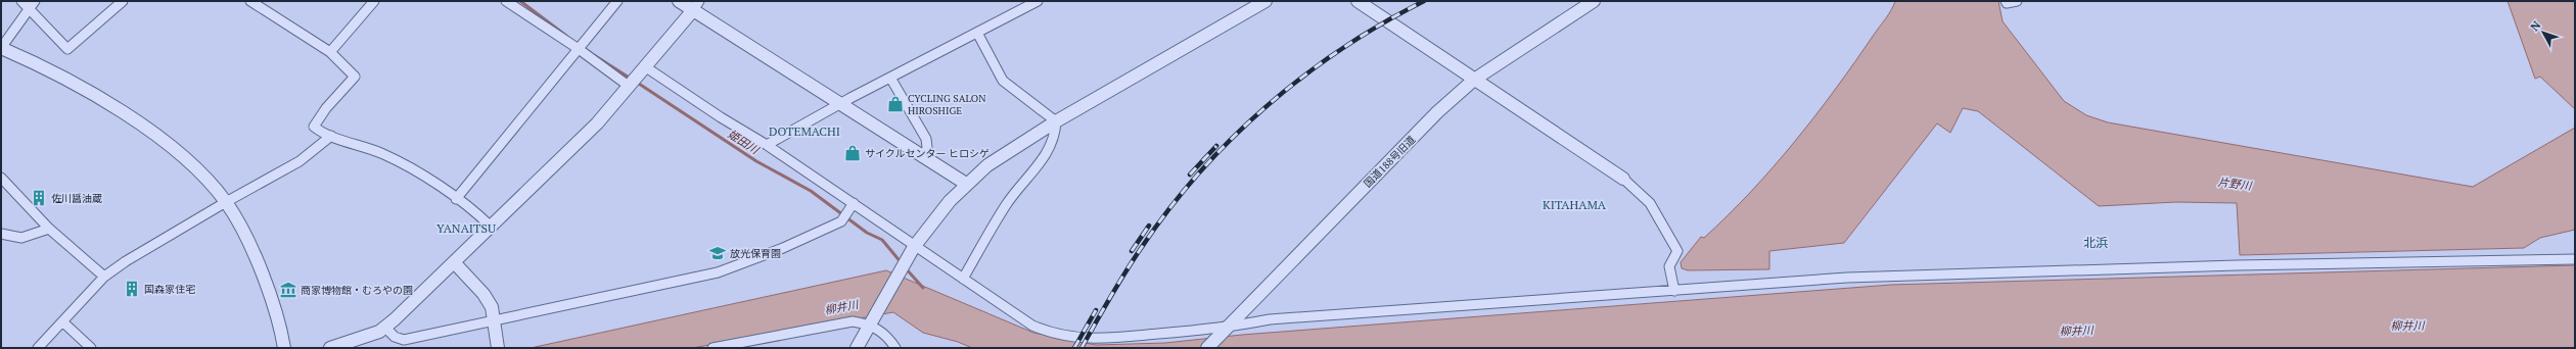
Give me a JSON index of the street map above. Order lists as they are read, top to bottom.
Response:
{
  "streets": {
    "street": ["国道188号旧道"]
  },
  "districts": [
    "DOTEMACHI",
    "KITAHAMA",
    "YANAITSU",
    "北浜"
  ],
  "water": ["姫田川", "片野川", "柳井川"],
  "places": {
    "shop": ["CYCLING SALON HIROSHIGE", "サイクルセンター ヒロシゲ"],
    "building": ["佐川醤油蔵", "国森家住宅"],
    "school or university": ["放光保育園"],
    "museum": ["商家博物館・むろやの園"]
  },
  "north": "top left"
}
